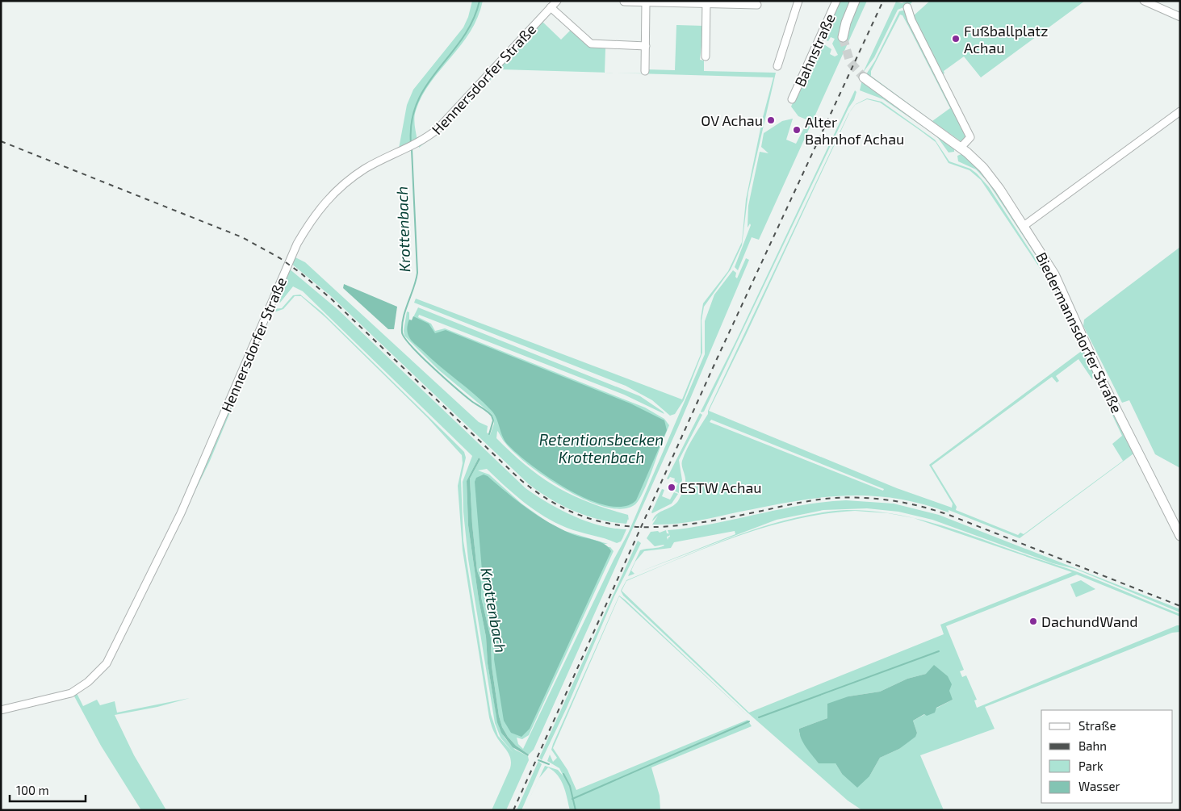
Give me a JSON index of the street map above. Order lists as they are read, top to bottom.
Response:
{
  "streets": {
    "main road": ["Biedermannsdorfer Straße"],
    "street": ["Bahnstraße", "Hennersdorfer Straße"]
  },
  "water": ["Krottenbach", "Retentionsbecken Krottenbach"],
  "places": [
    "Fußballplatz Achau",
    "OV Achau",
    "Alter Bahnhof Achau",
    "ESTW Achau",
    "DachundWand"
  ],
  "legend": [
    "Straße",
    "Bahn",
    "Park",
    "Wasser"
  ],
  "scale_bar": "100 m"
}
